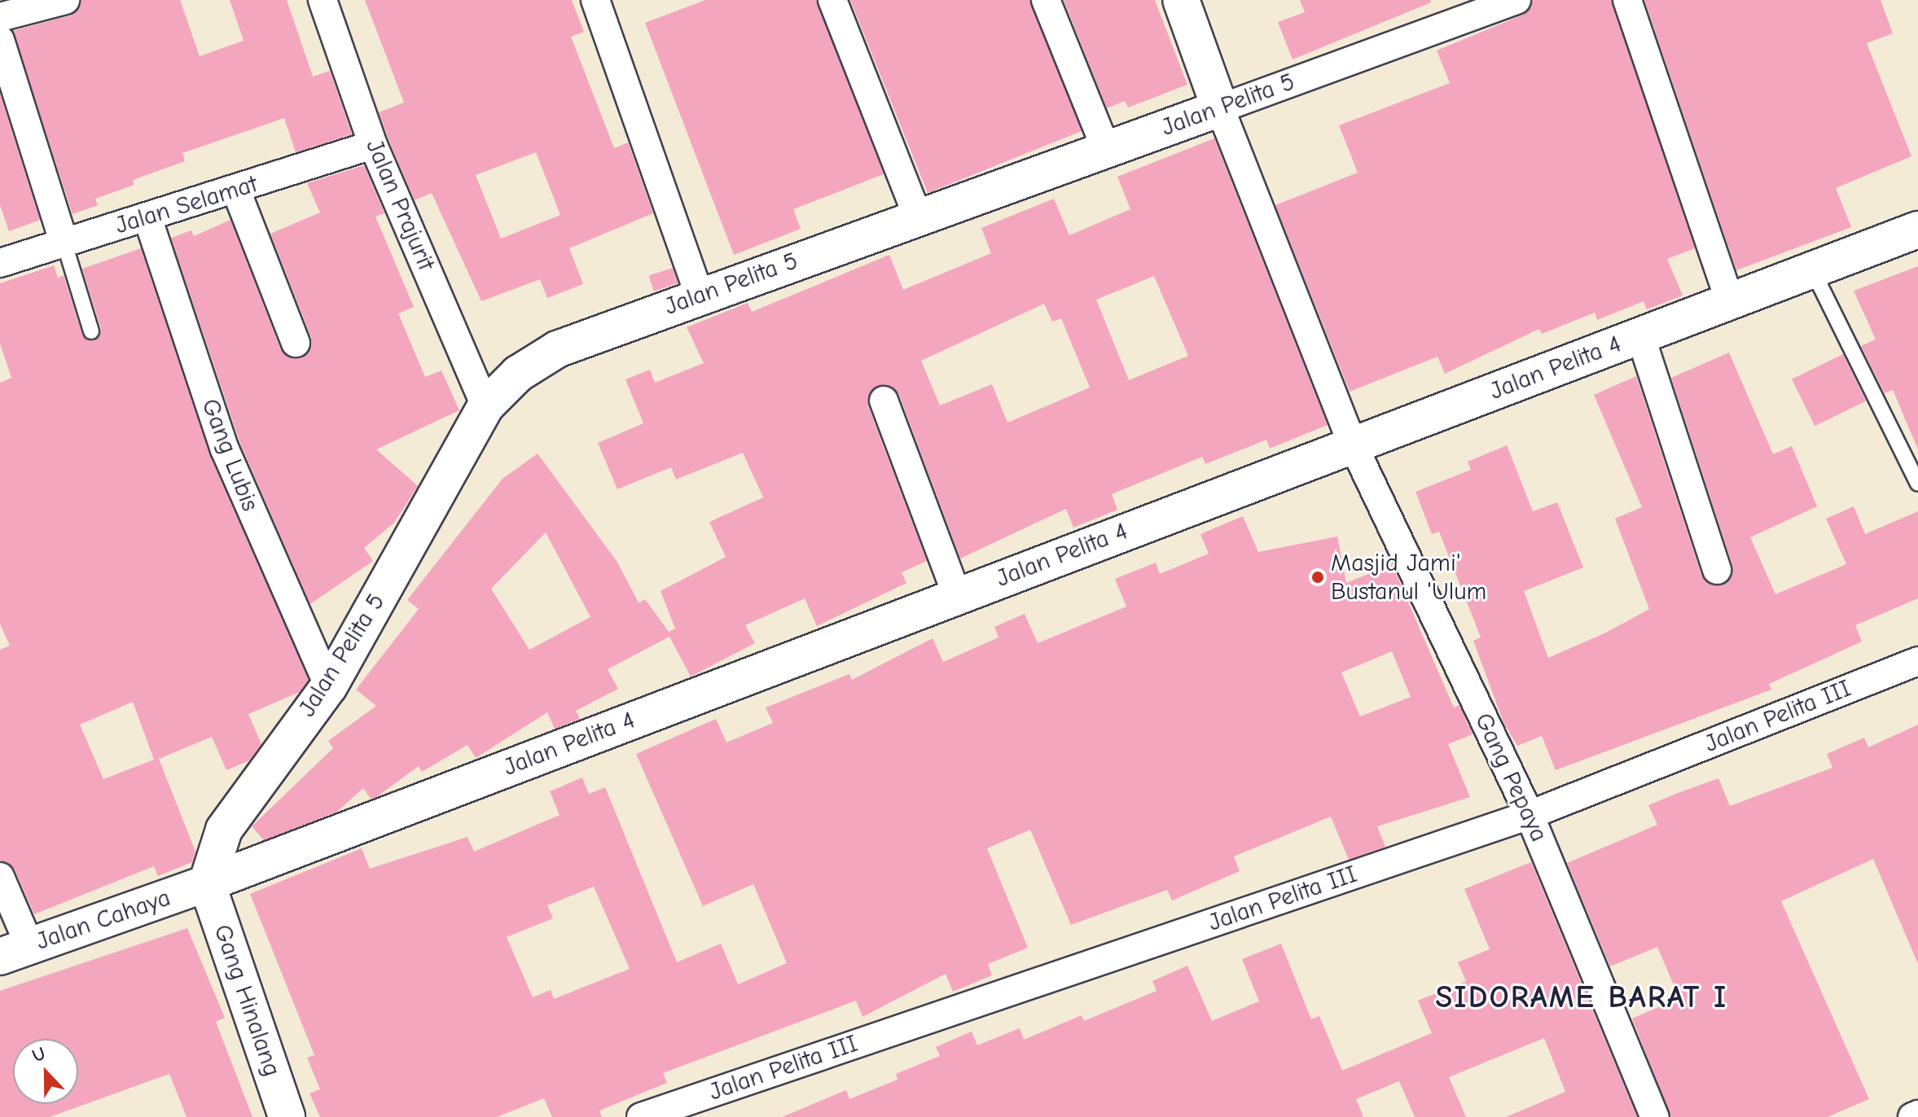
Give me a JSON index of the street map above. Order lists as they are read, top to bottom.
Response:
{
  "streets": {
    "street": [
      "Jalan Pelita 5",
      "Jalan Selamat",
      "Jalan Prajurit",
      "Jalan Pelita 4",
      "Gang Lubis",
      "Jalan Pelita III",
      "Gang Pepaya",
      "Jalan Cahaya",
      "Gang Hinalang"
    ]
  },
  "crossings": [
    ["Jalan Pelita 5", "Jalan Prajurit"],
    ["Jalan Pelita 5", "Jalan Pelita 4"],
    ["Jalan Pelita 5", "Gang Lubis"],
    ["Jalan Pelita 5", "Gang Pepaya"],
    ["Jalan Pelita 5", "Jalan Cahaya"],
    ["Jalan Pelita 5", "Gang Hinalang"],
    ["Jalan Selamat", "Jalan Prajurit"],
    ["Jalan Selamat", "Gang Lubis"],
    ["Jalan Pelita 4", "Gang Pepaya"],
    ["Jalan Pelita 4", "Jalan Cahaya"],
    ["Jalan Pelita 4", "Gang Hinalang"],
    ["Jalan Pelita III", "Gang Pepaya"],
    ["Jalan Cahaya", "Gang Hinalang"]
  ],
  "districts": ["SIDORAME BARAT I"],
  "places": ["Masjid Jami' Bustanul 'Ulum"],
  "north": "top"
}
